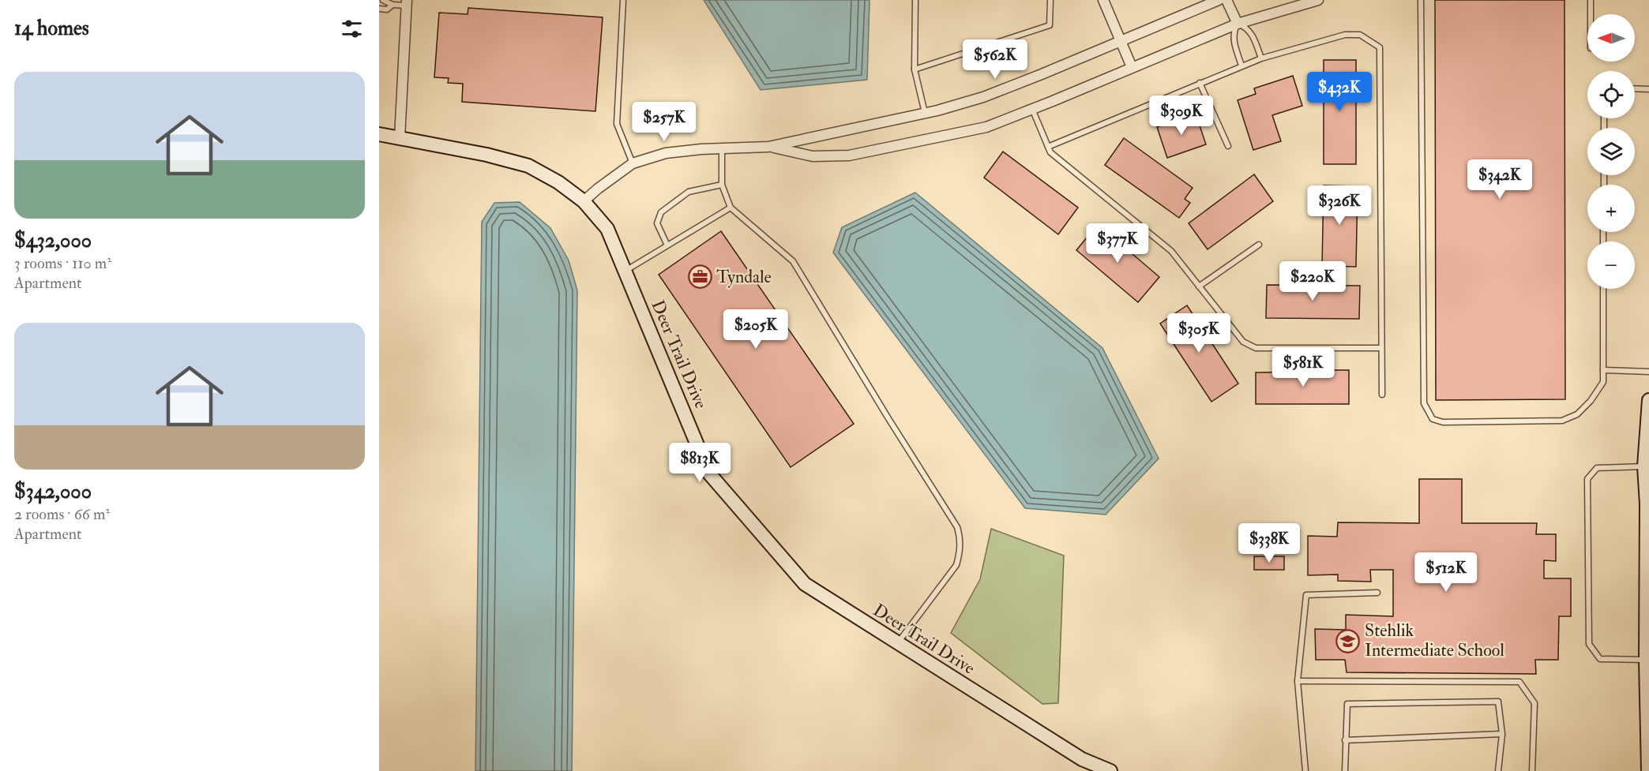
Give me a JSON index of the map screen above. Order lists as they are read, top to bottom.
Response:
{
  "streets": {
    "street": ["Deer Trail Drive"]
  },
  "places": {
    "office": ["Tyndale"],
    "school or university": ["Stehlik Intermediate School"]
  },
  "north": "left",
  "page": {
    "heading": "14 homes",
    "map_buttons": ["+", "−"],
    "price": [
      "$562K",
      "$432K",
      "$309K",
      "$257K",
      "$342K",
      "$326K",
      "$377K",
      "$220K",
      "$205K",
      "$305K",
      "$581K",
      "$813K",
      "$338K",
      "$512K"
    ],
    "list": [
      {
        "name": "$432,000",
        "note": "3 rooms · 110 m² · Apartment"
      },
      {
        "name": "$342,000",
        "note": "2 rooms · 66 m² · Apartment"
      }
    ]
  }
}
